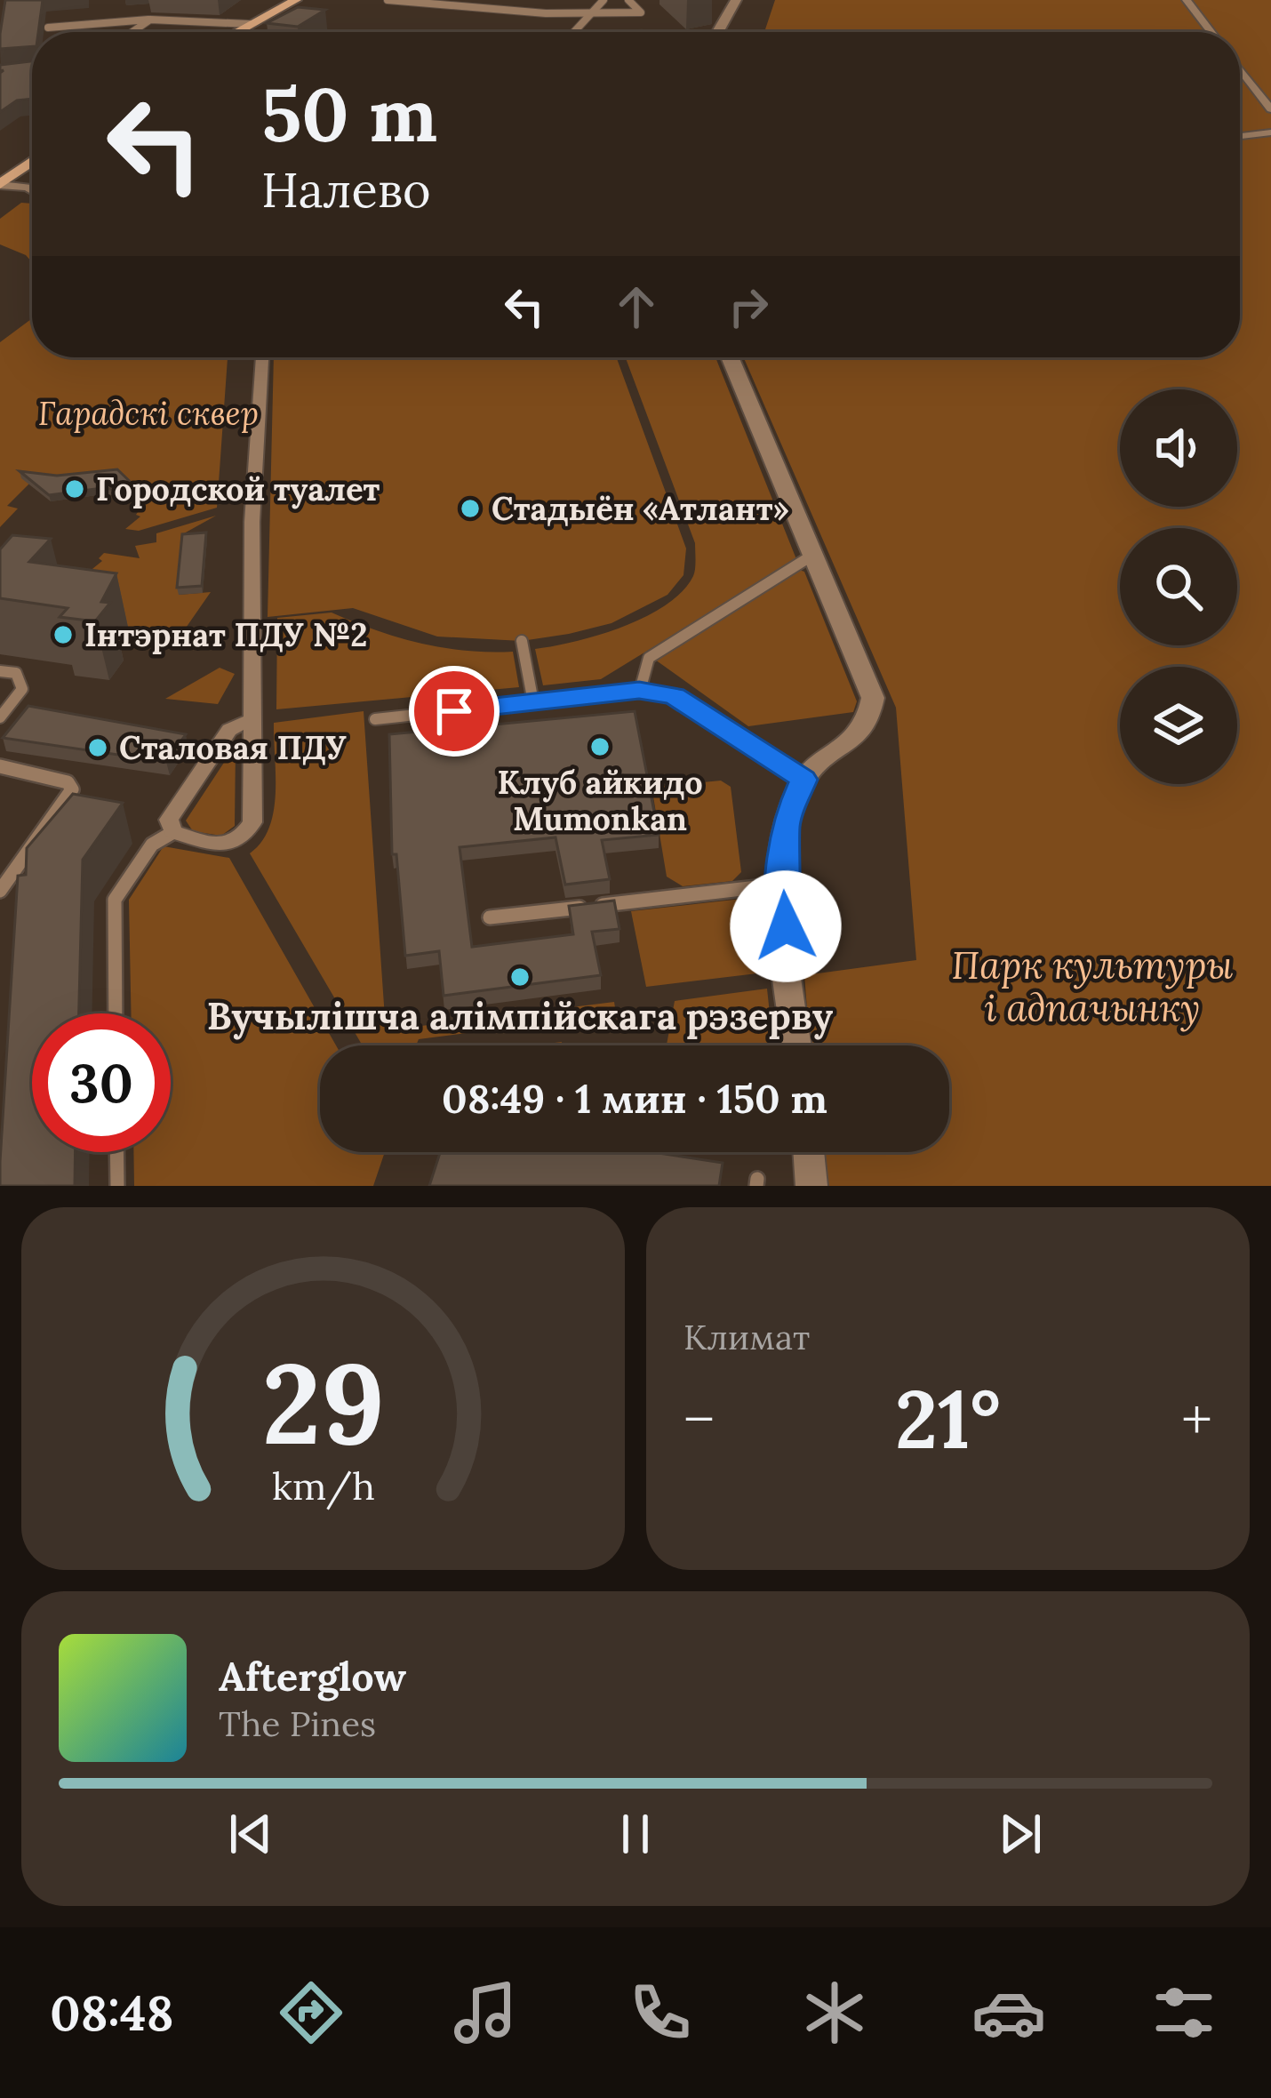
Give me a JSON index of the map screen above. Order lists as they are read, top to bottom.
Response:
{
  "parks": ["Гарадскі сквер", "Парк культуры і адпачынку"],
  "places": [
    "Городской туалет",
    "Стадыён «Атлант»",
    "Інтэрнат ПДУ №2",
    "Клуб айкидо Mumonkan",
    "Сталовая ПДУ",
    "Вучылішча алімпійскага рэзерву"
  ],
  "page": {
    "turn": ["50 m", "Налево"],
    "limit": "30",
    "trip": "08:49 · 1 мин · 150 m",
    "tile": "Климат",
    "heat": ["−", "21°", "+"],
    "song": ["Afterglow", "The Pines"],
    "tabs": "08:48",
    "gauge": ["29", "km/h"]
  }
}
